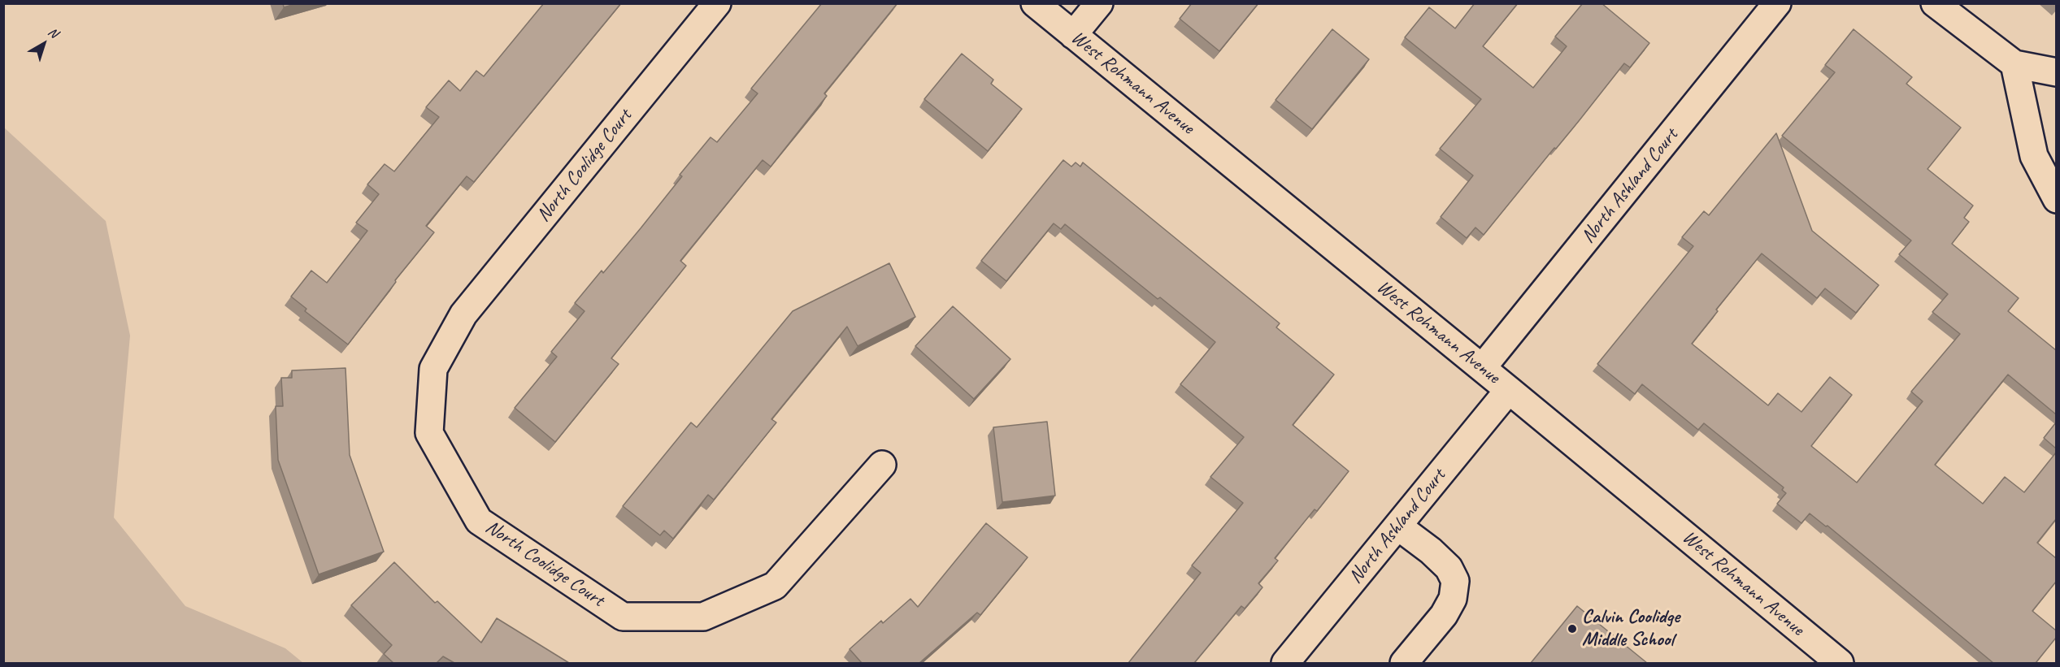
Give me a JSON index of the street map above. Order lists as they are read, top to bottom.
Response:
{
  "streets": {
    "street": ["West Rohmann Avenue", "North Coolidge Court", "North Ashland Court"]
  },
  "crossings": [
    ["West Rohmann Avenue", "North Ashland Court"]
  ],
  "places": ["Calvin Coolidge Middle School"],
  "north": "top right"
}
